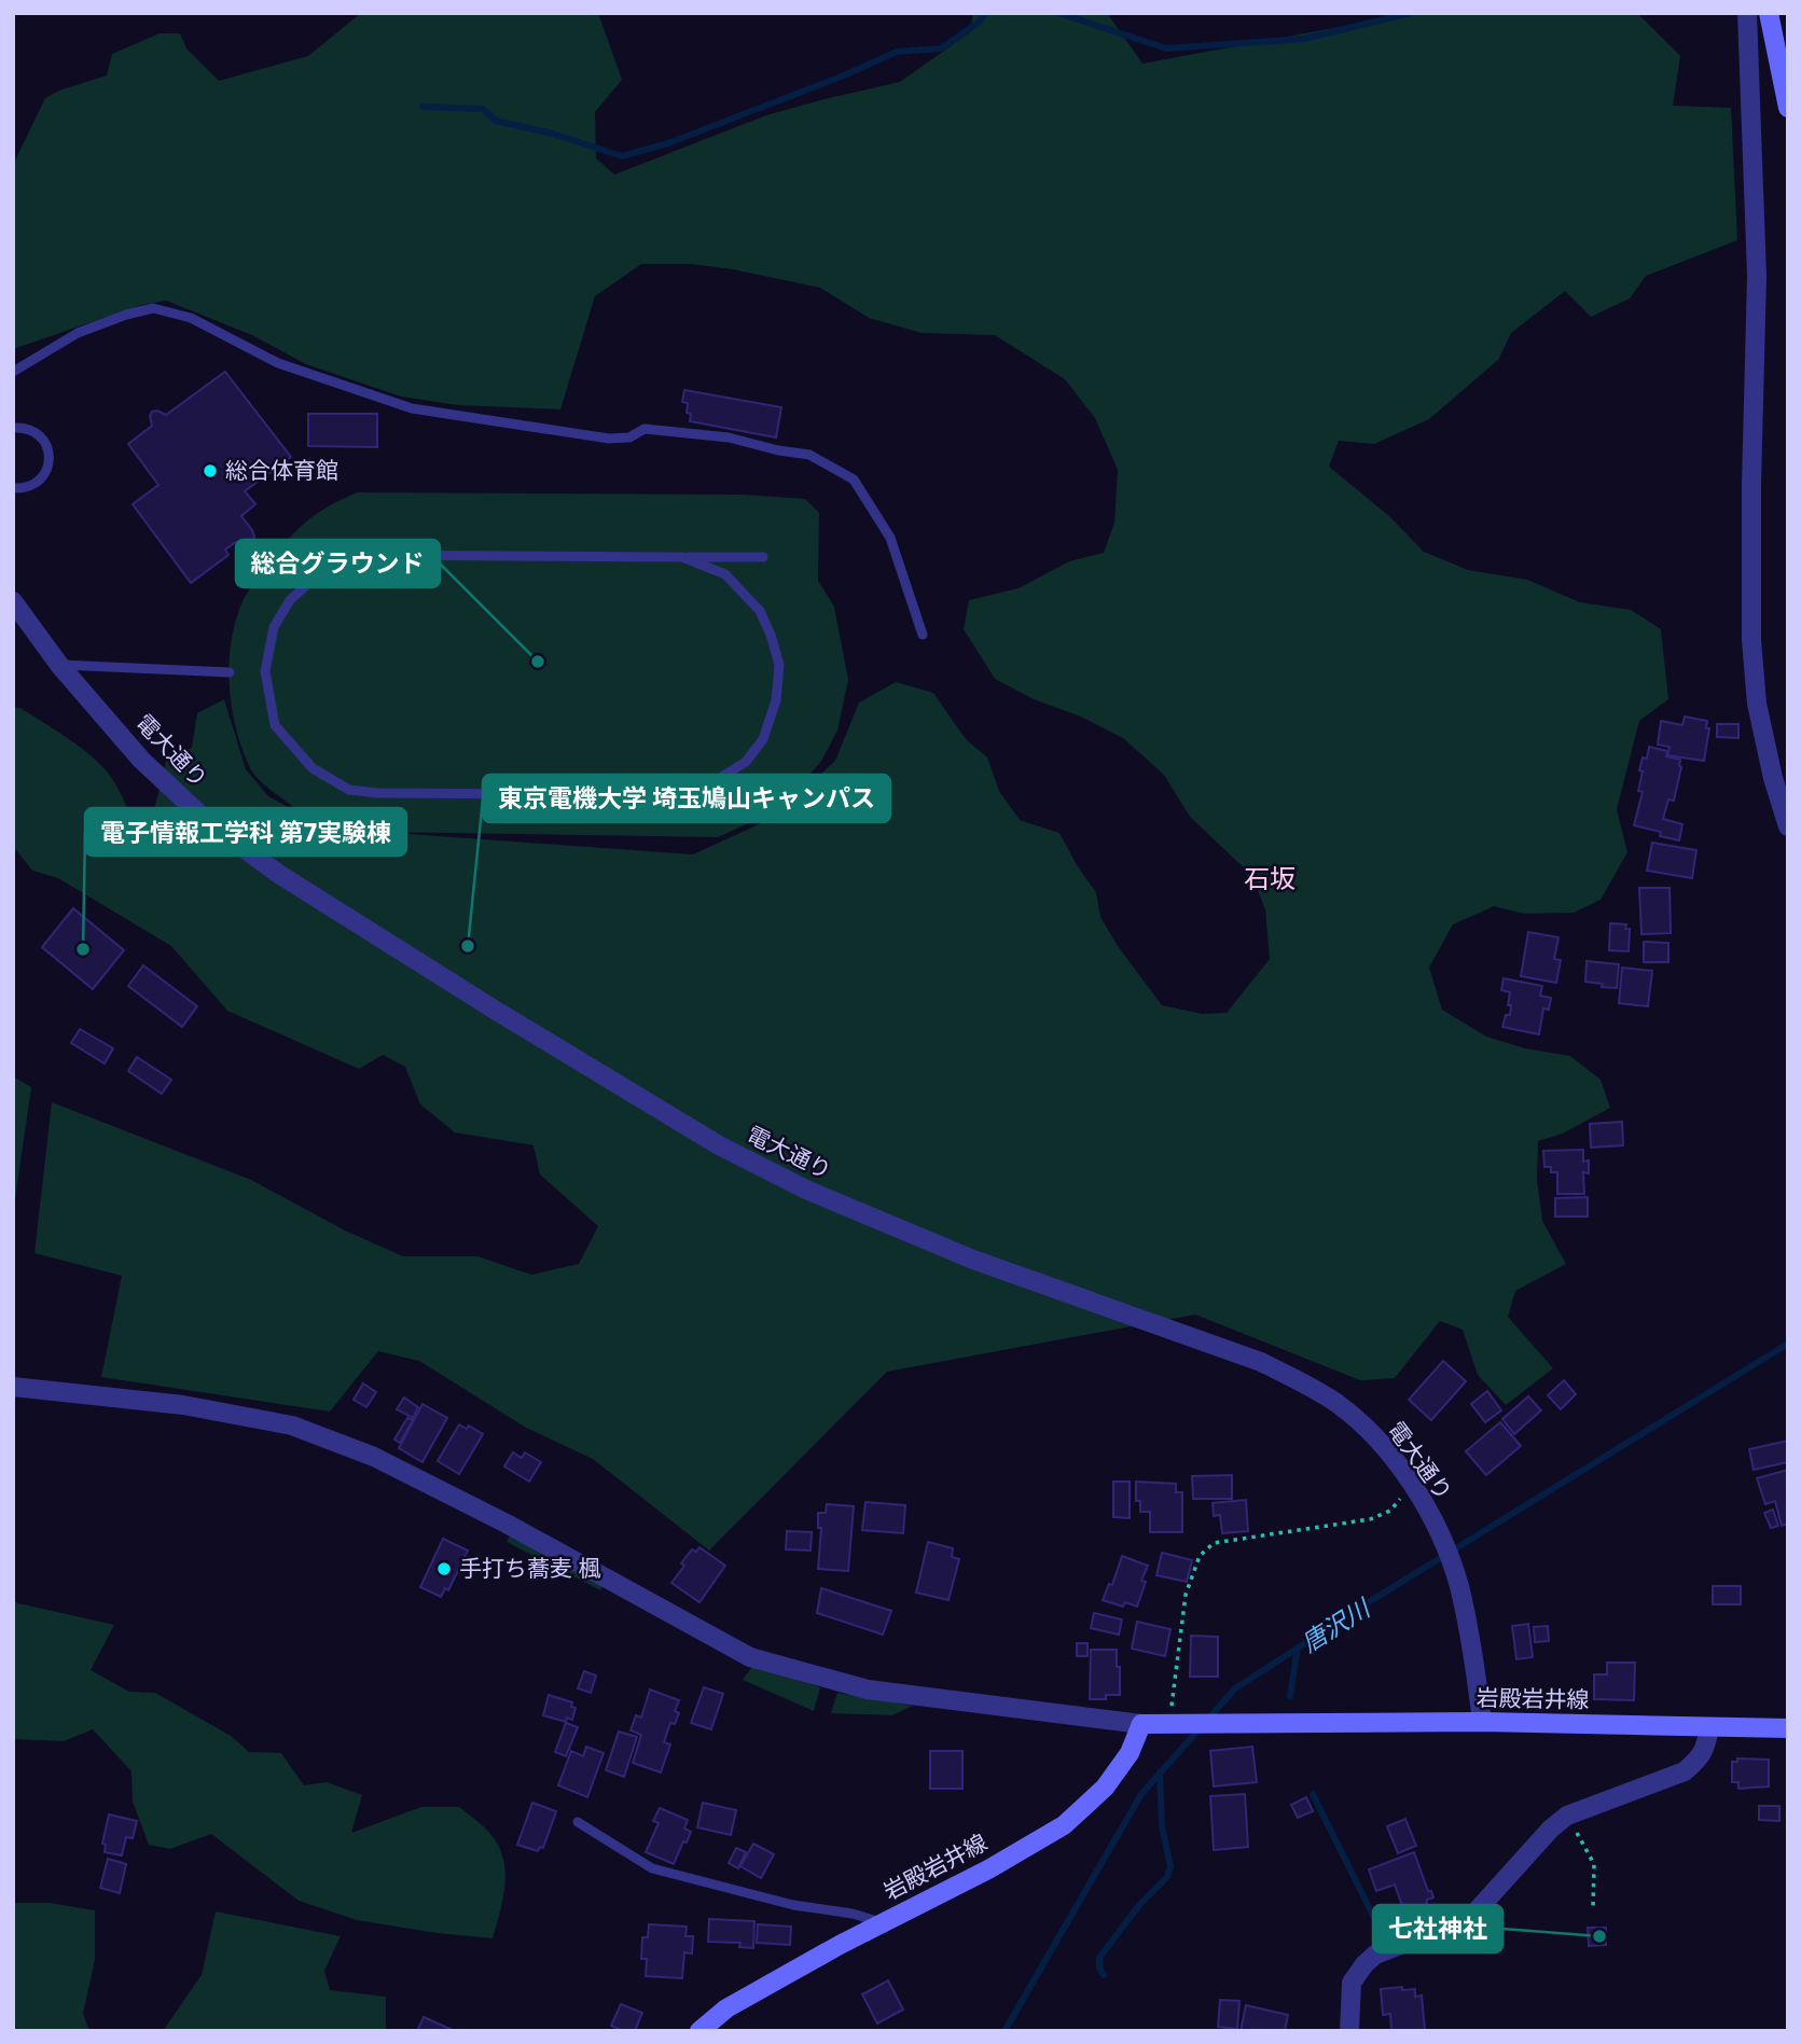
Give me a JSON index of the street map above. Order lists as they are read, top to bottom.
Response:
{
  "streets": {
    "main road": ["岩殿岩井線"],
    "street": ["電大通り"]
  },
  "crossings": [
    ["電大通り", "岩殿岩井線"]
  ],
  "districts": ["石坂"],
  "water": ["唐沢川"],
  "places": [
    "総合体育館",
    "総合グラウンド",
    "東京電機大学 埼玉鳩山キャンパス",
    "電子情報工学科 第7実験棟",
    "手打ち蕎麦 楓",
    "七社神社"
  ]
}
